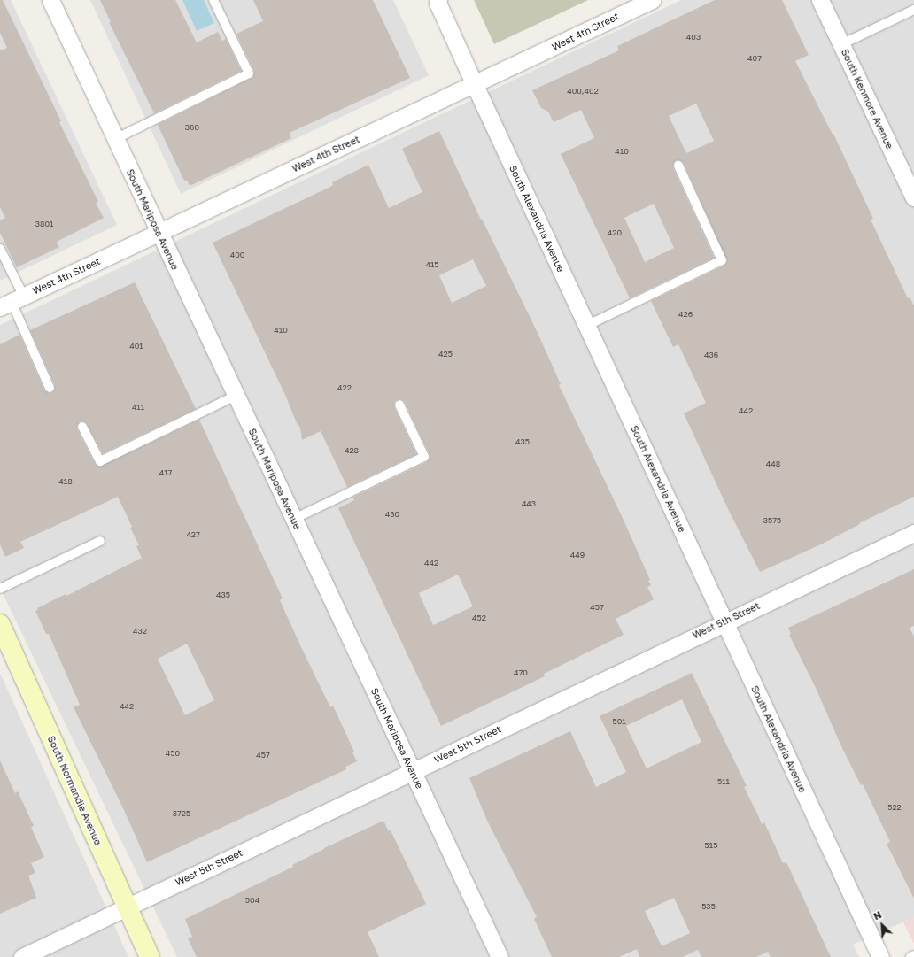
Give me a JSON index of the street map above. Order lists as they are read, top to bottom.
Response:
{
  "streets": {
    "main road": ["South Normandie Avenue"],
    "street": [
      "West 4th Street",
      "South Kenmore Avenue",
      "South Alexandria Avenue",
      "South Mariposa Avenue",
      "West 5th Street"
    ]
  },
  "crossings": [
    ["West 4th Street", "South Alexandria Avenue"],
    ["West 4th Street", "South Mariposa Avenue"],
    ["South Alexandria Avenue", "West 5th Street"],
    ["South Mariposa Avenue", "West 5th Street"],
    ["West 5th Street", "South Normandie Avenue"]
  ],
  "house_numbers": [
    "403",
    "407",
    "400,402",
    "360",
    "410",
    "3801",
    "420",
    "400",
    "415",
    "426",
    "410",
    "401",
    "425",
    "436",
    "422",
    "411",
    "442",
    "435",
    "428",
    "448",
    "417",
    "418",
    "443",
    "430",
    "3575",
    "427",
    "449",
    "442",
    "435",
    "457",
    "452",
    "432",
    "470",
    "442",
    "501",
    "450",
    "457",
    "511",
    "522",
    "3725",
    "515",
    "504",
    "535"
  ],
  "north": "top left"
}
